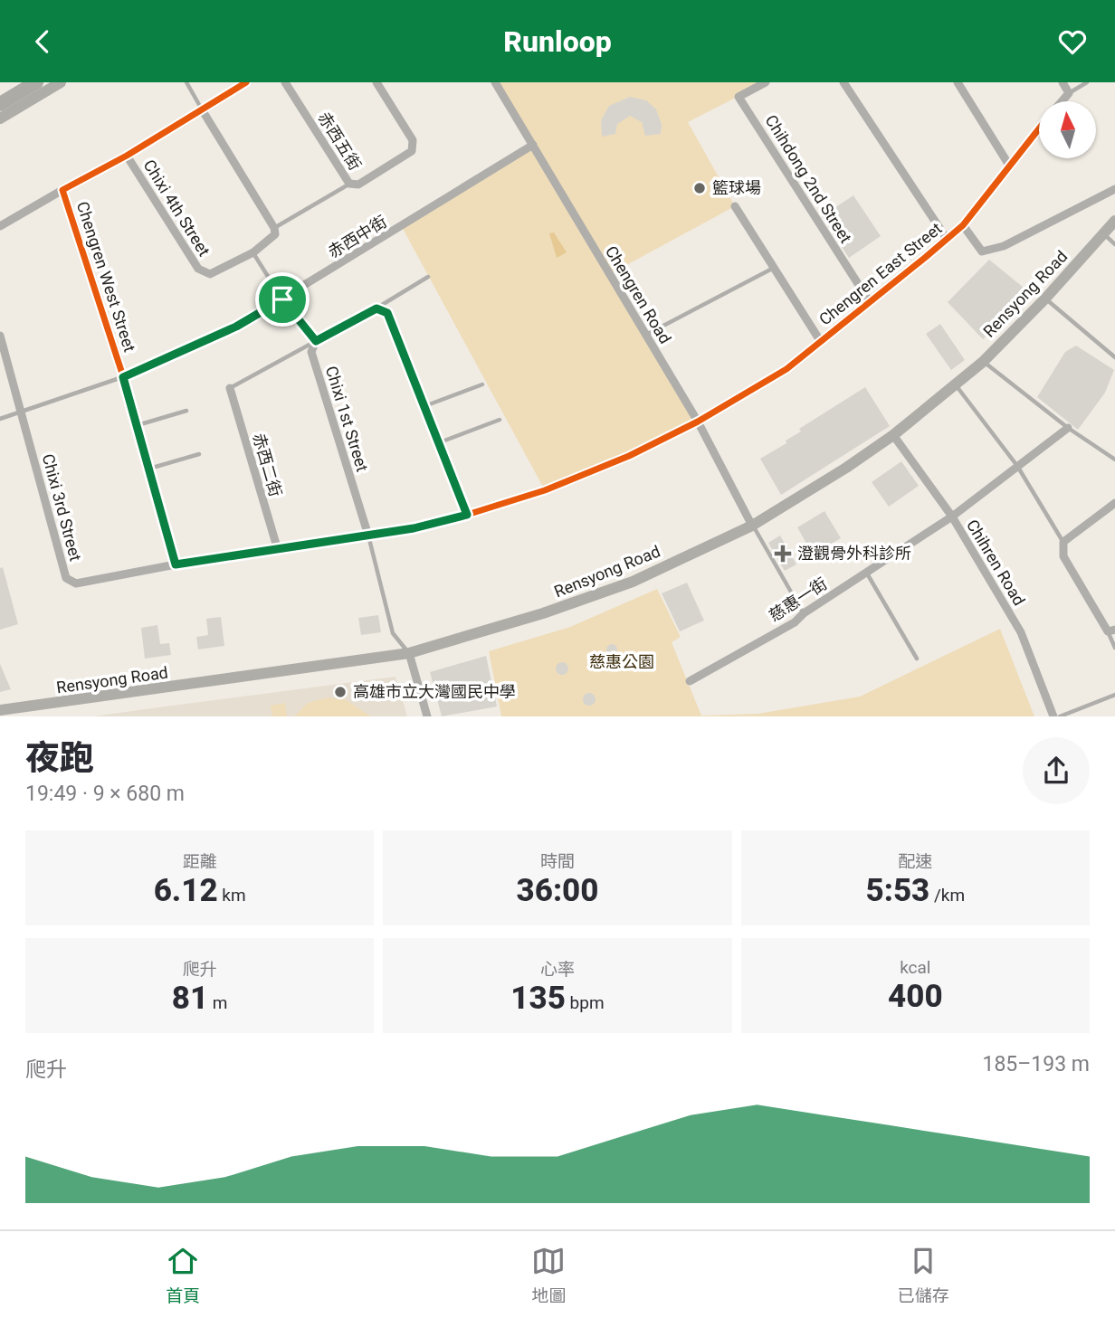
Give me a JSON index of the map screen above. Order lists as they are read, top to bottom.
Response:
{
  "streets": {
    "street": [
      "赤西五街",
      "Chihdong 2nd Street",
      "Chixi 4th Street",
      "赤西中街",
      "Chengren East Street",
      "Chengren West Street",
      "Rensyong Road",
      "Chengren Road",
      "Chixi 1st Street",
      "赤西二街",
      "Chixi 3rd Street",
      "Chihren Road",
      "慈惠一街"
    ]
  },
  "crossings": [
    ["Chihdong 2nd Street", "Chengren East Street"],
    ["Chixi 4th Street", "Chengren West Street"],
    ["赤西中街", "Chengren West Street"],
    ["赤西中街", "Chengren Road"],
    ["Chengren East Street", "Chengren Road"],
    ["Chengren West Street", "Chixi 3rd Street"],
    ["Rensyong Road", "Chengren Road"],
    ["Rensyong Road", "Chihren Road"],
    ["Chihren Road", "慈惠一街"]
  ],
  "parks": ["慈惠公園"],
  "places": {
    "other": ["籃球場", "高雄市立大灣國民中學"],
    "health": ["澄觀骨外科診所"]
  },
  "north": "top",
  "page": {
    "header": "Runloop",
    "heading": ["夜跑", "19:49 · 9 × 680 m"],
    "stats": [
      ["距離", "6.12 km"],
      ["時間", "36:00"],
      ["配速", "5:53 /km"],
      ["爬升", "81 m"],
      ["心率", "135 bpm"],
      ["kcal", "400"]
    ],
    "chart": ["爬升", "185–193 m"],
    "tabs": ["首頁", "地圖", "已儲存"]
  }
}
